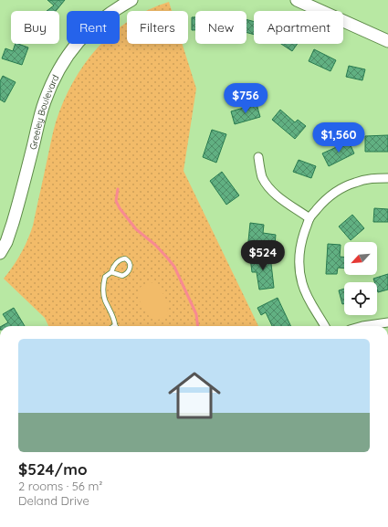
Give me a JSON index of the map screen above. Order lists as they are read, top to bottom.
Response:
{
  "streets": {
    "street": ["Greeley Boulevard"]
  },
  "north": "bottom left",
  "page": {
    "chip": [
      "Buy",
      "Rent",
      "Filters",
      "New",
      "Apartment"
    ],
    "price": ["$756", "$1,560", "$524"],
    "list": [
      {
        "name": "$524/mo",
        "note": "2 rooms · 56 m² · Deland Drive"
      }
    ]
  }
}
